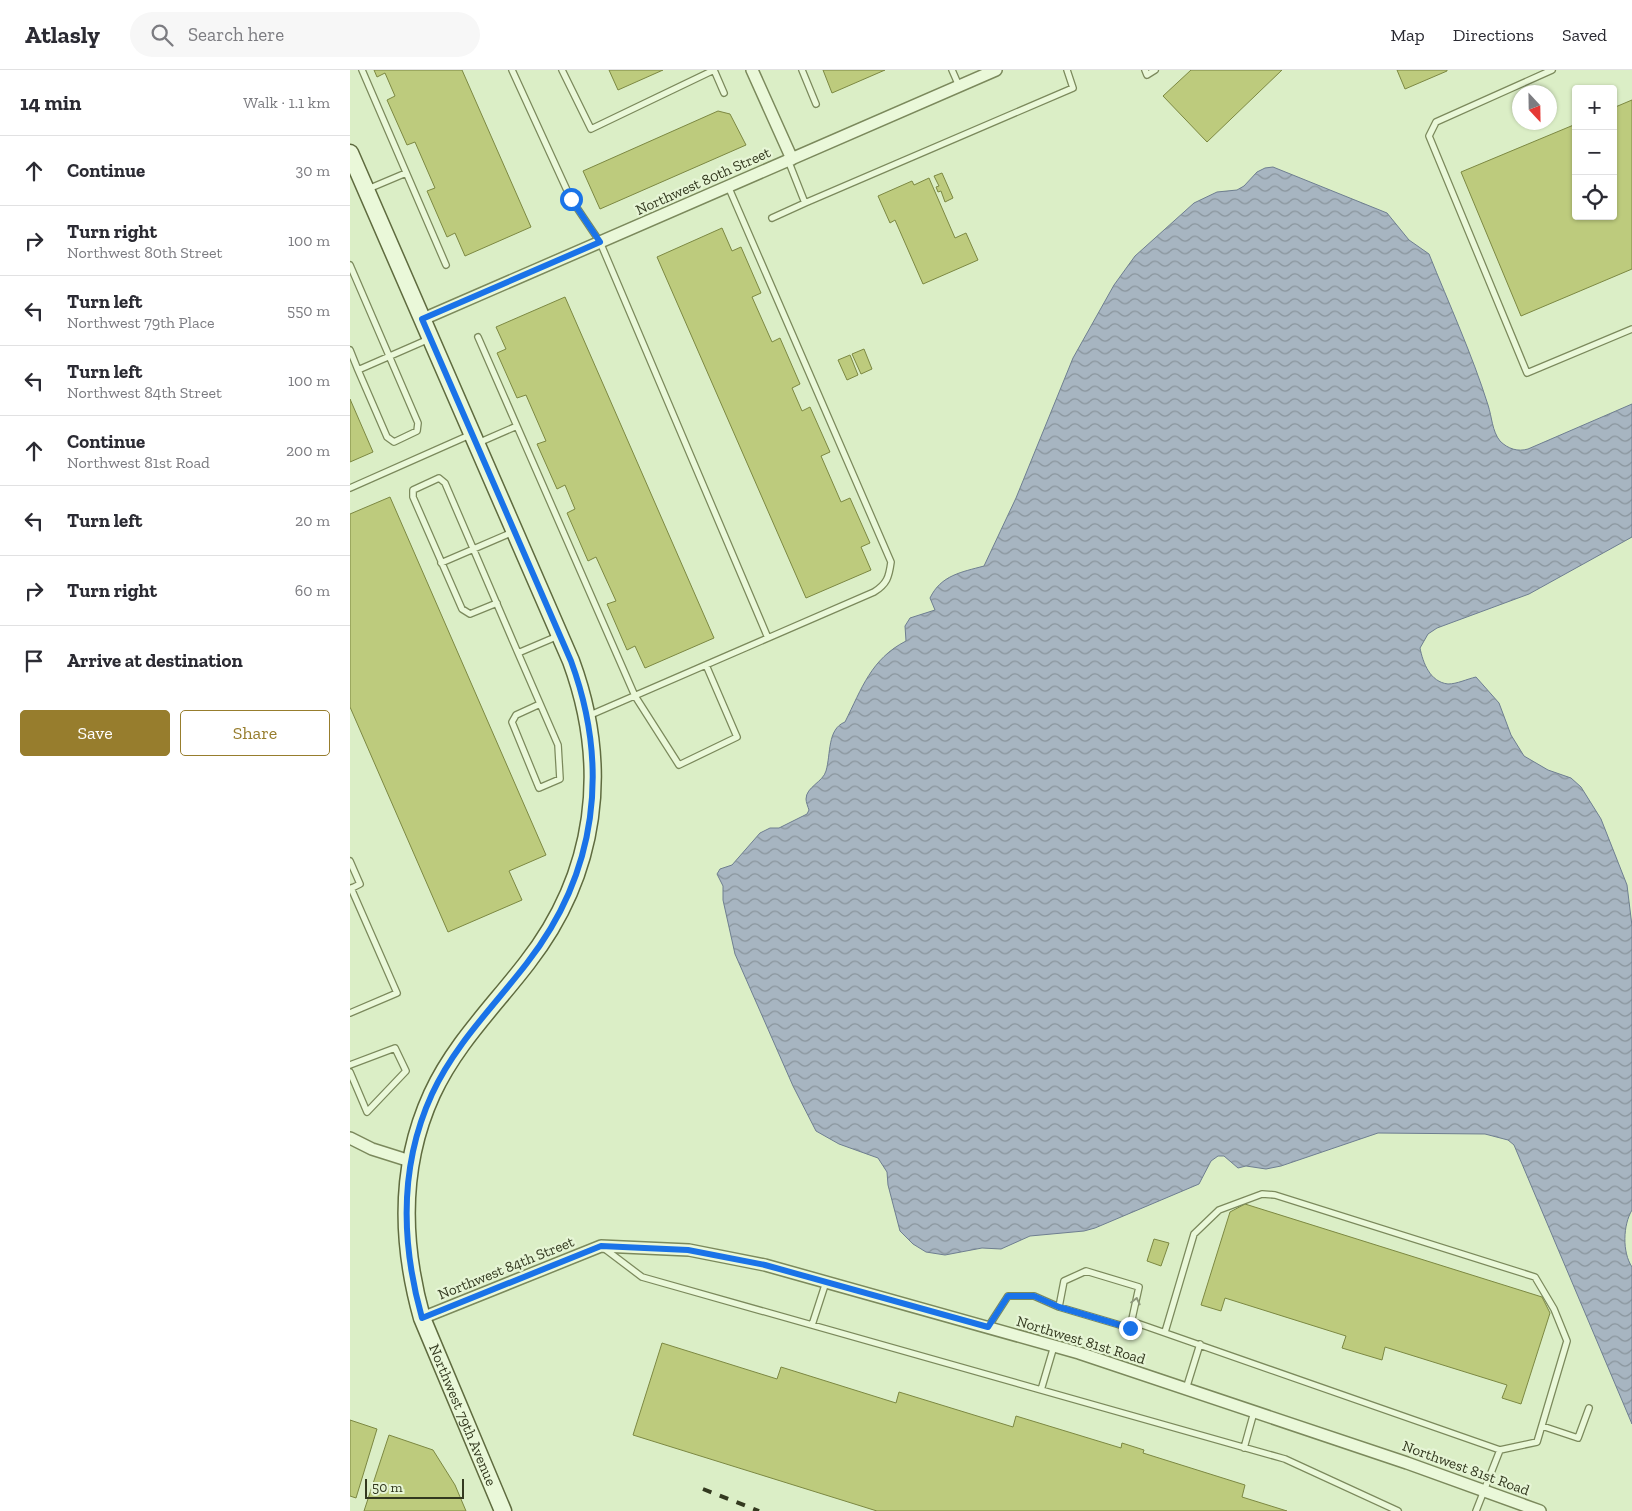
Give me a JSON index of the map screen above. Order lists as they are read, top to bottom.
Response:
{
  "streets": {
    "main road": ["Northwest 79th Avenue"],
    "street": ["Northwest 80th Street", "Northwest 84th Street", "Northwest 81st Road"]
  },
  "crossings": [
    ["Northwest 80th Street", "Northwest 79th Avenue"],
    ["Northwest 84th Street", "Northwest 81st Road"],
    ["Northwest 84th Street", "Northwest 79th Avenue"]
  ],
  "scale_bar": "50 m",
  "north": "bottom",
  "page": {
    "header": "Atlasly",
    "search": "Search here",
    "nav": ["Map", "Directions", "Saved"],
    "heading": ["14 min", "Walk · 1.1 km"],
    "map_buttons": ["+", "−"],
    "list": [
      ["Continue", "30 m"],
      ["Turn right", "Northwest 80th Street", "100 m"],
      ["Turn left", "Northwest 79th Place", "550 m"],
      ["Turn left", "Northwest 84th Street", "100 m"],
      ["Continue", "Northwest 81st Road", "200 m"],
      ["Turn left", "20 m"],
      ["Turn right", "60 m"],
      "Arrive at destination"
    ],
    "buttons": ["Save", "Share"],
    "scale": "50 m"
  }
}
